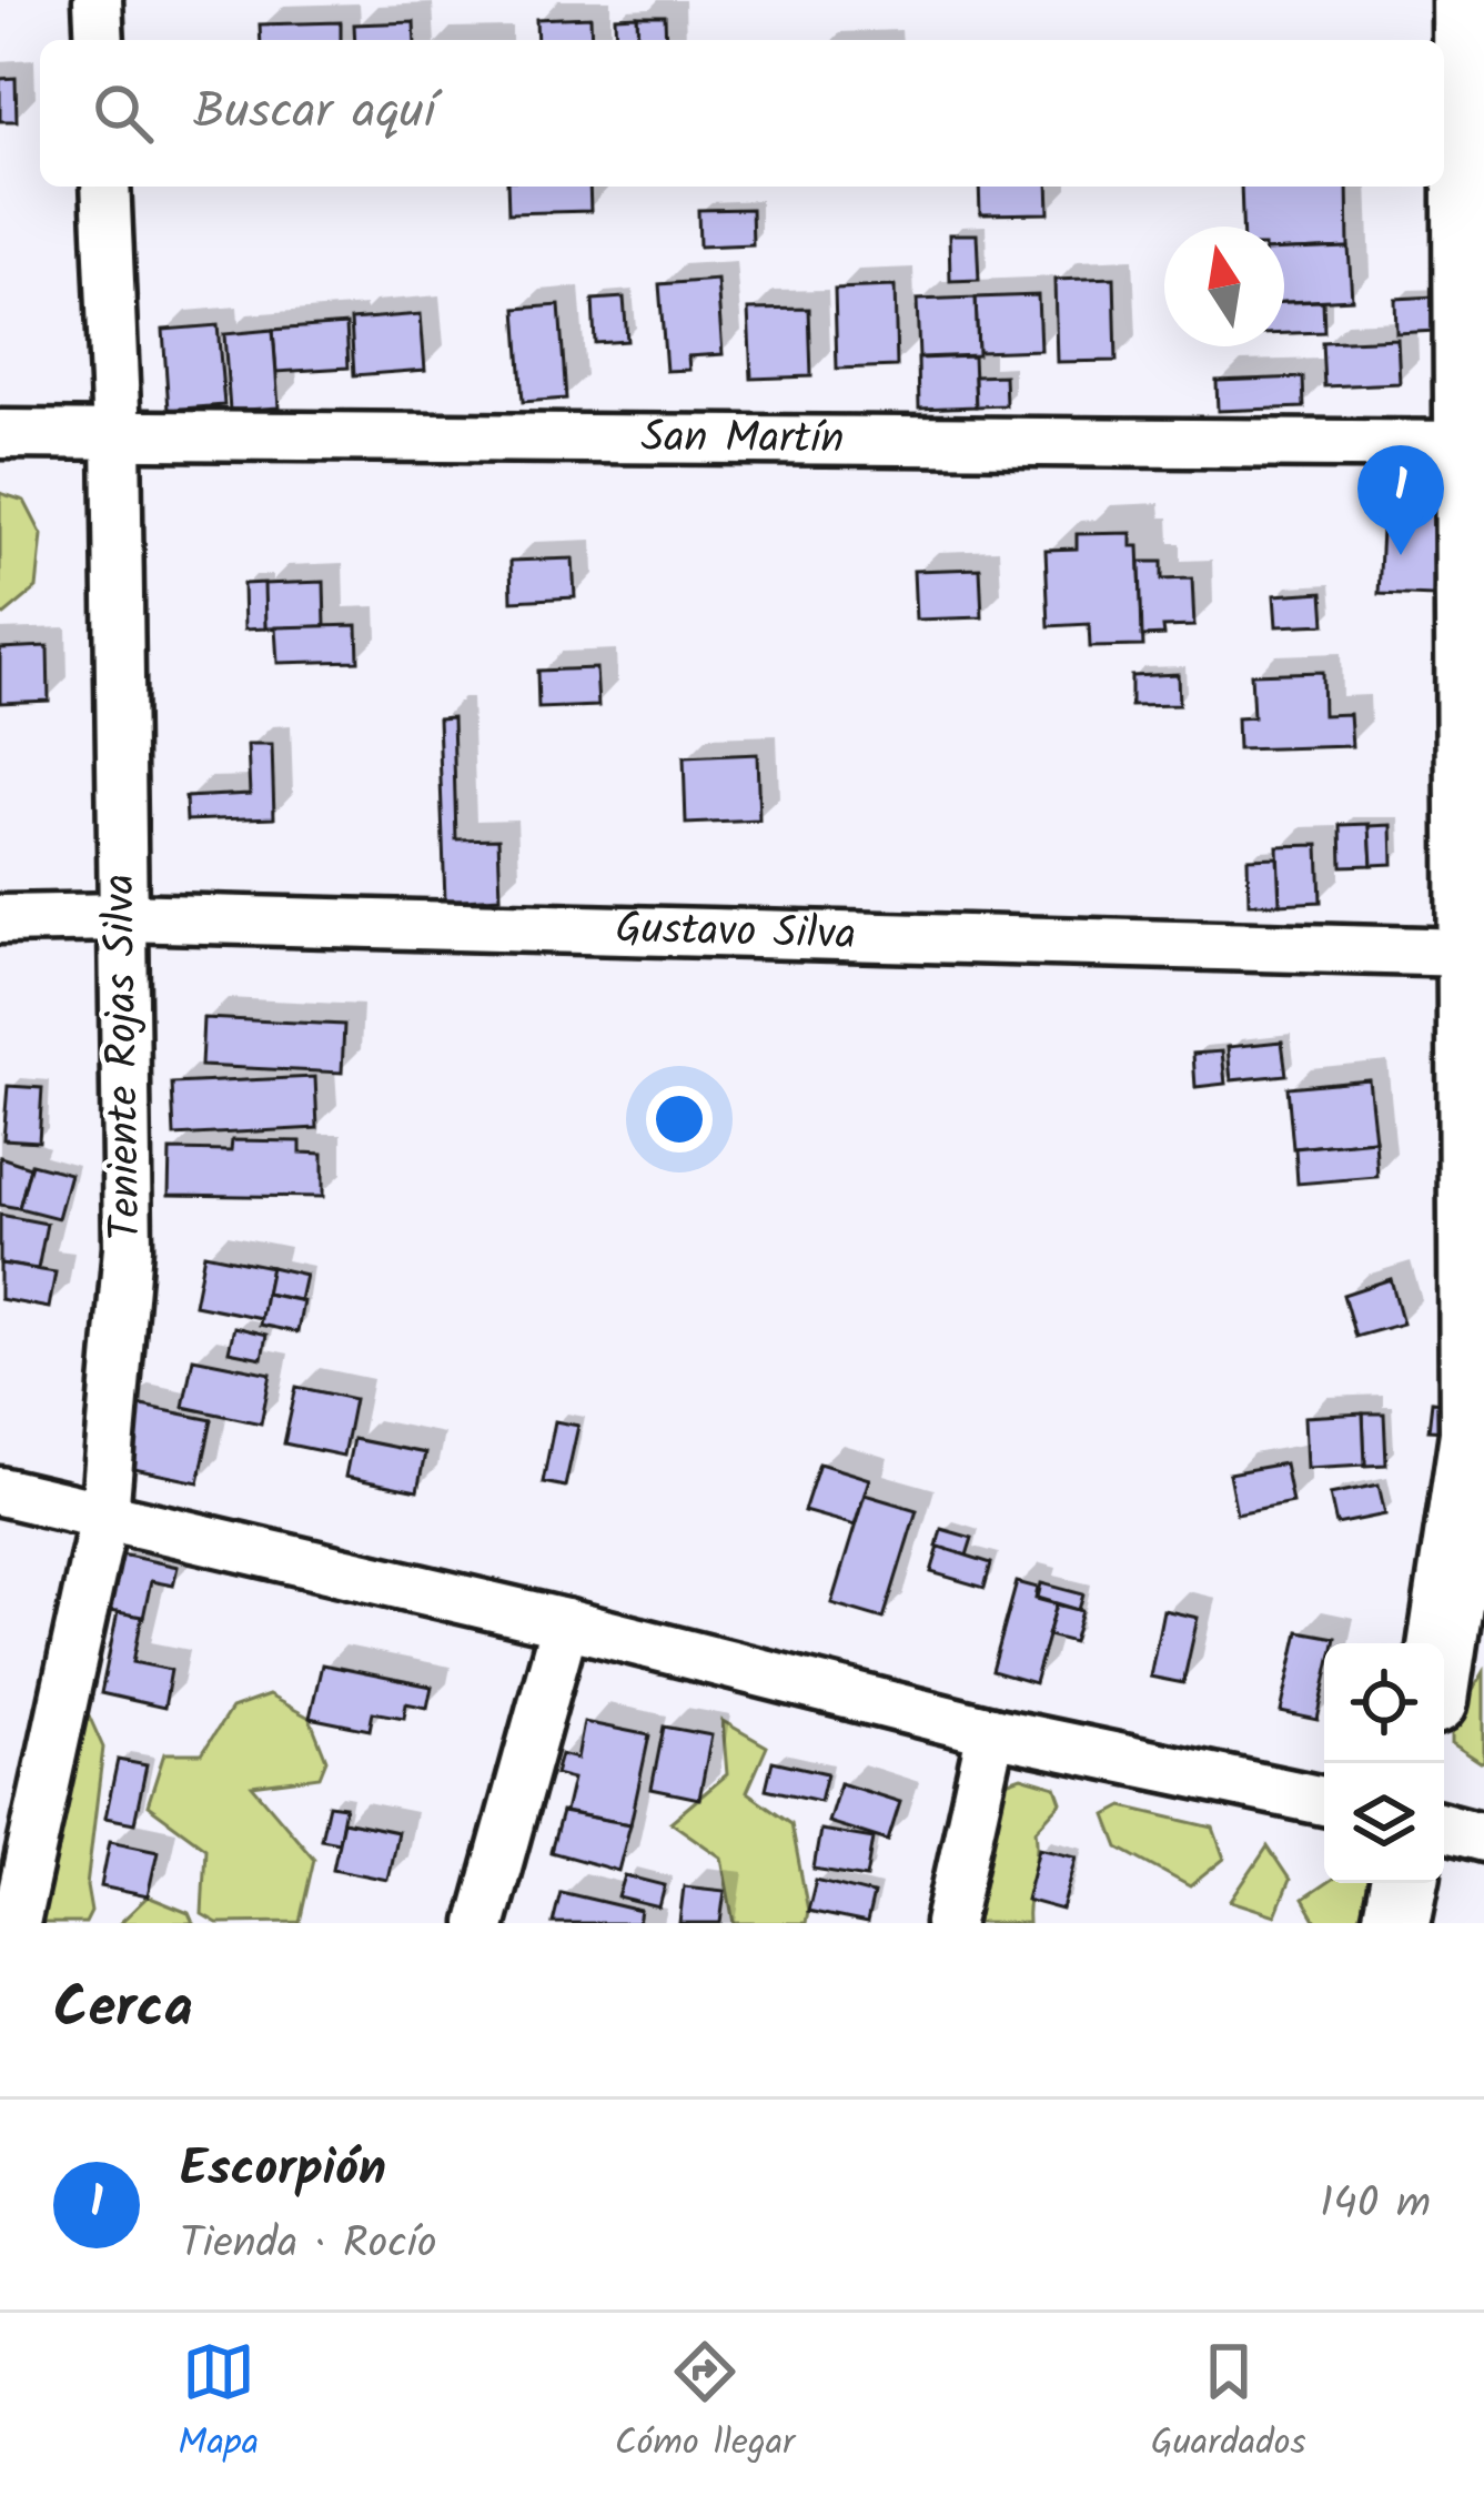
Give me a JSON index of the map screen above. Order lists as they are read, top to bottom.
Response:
{
  "streets": {
    "street": ["San Martín", "Gustavo Silva", "Teniente Rojas Silva"]
  },
  "crossings": [
    ["San Martín", "Teniente Rojas Silva"],
    ["Gustavo Silva", "Teniente Rojas Silva"]
  ],
  "north": "top",
  "page": {
    "search": "Buscar aquí",
    "pins": "1",
    "heading": "Cerca",
    "list": [
      {
        "mark": "1",
        "name": "Escorpión",
        "note": "Tienda · Rocío",
        "value": "140 m"
      }
    ],
    "nav": ["Mapa", "Cómo llegar", "Guardados"]
  }
}
